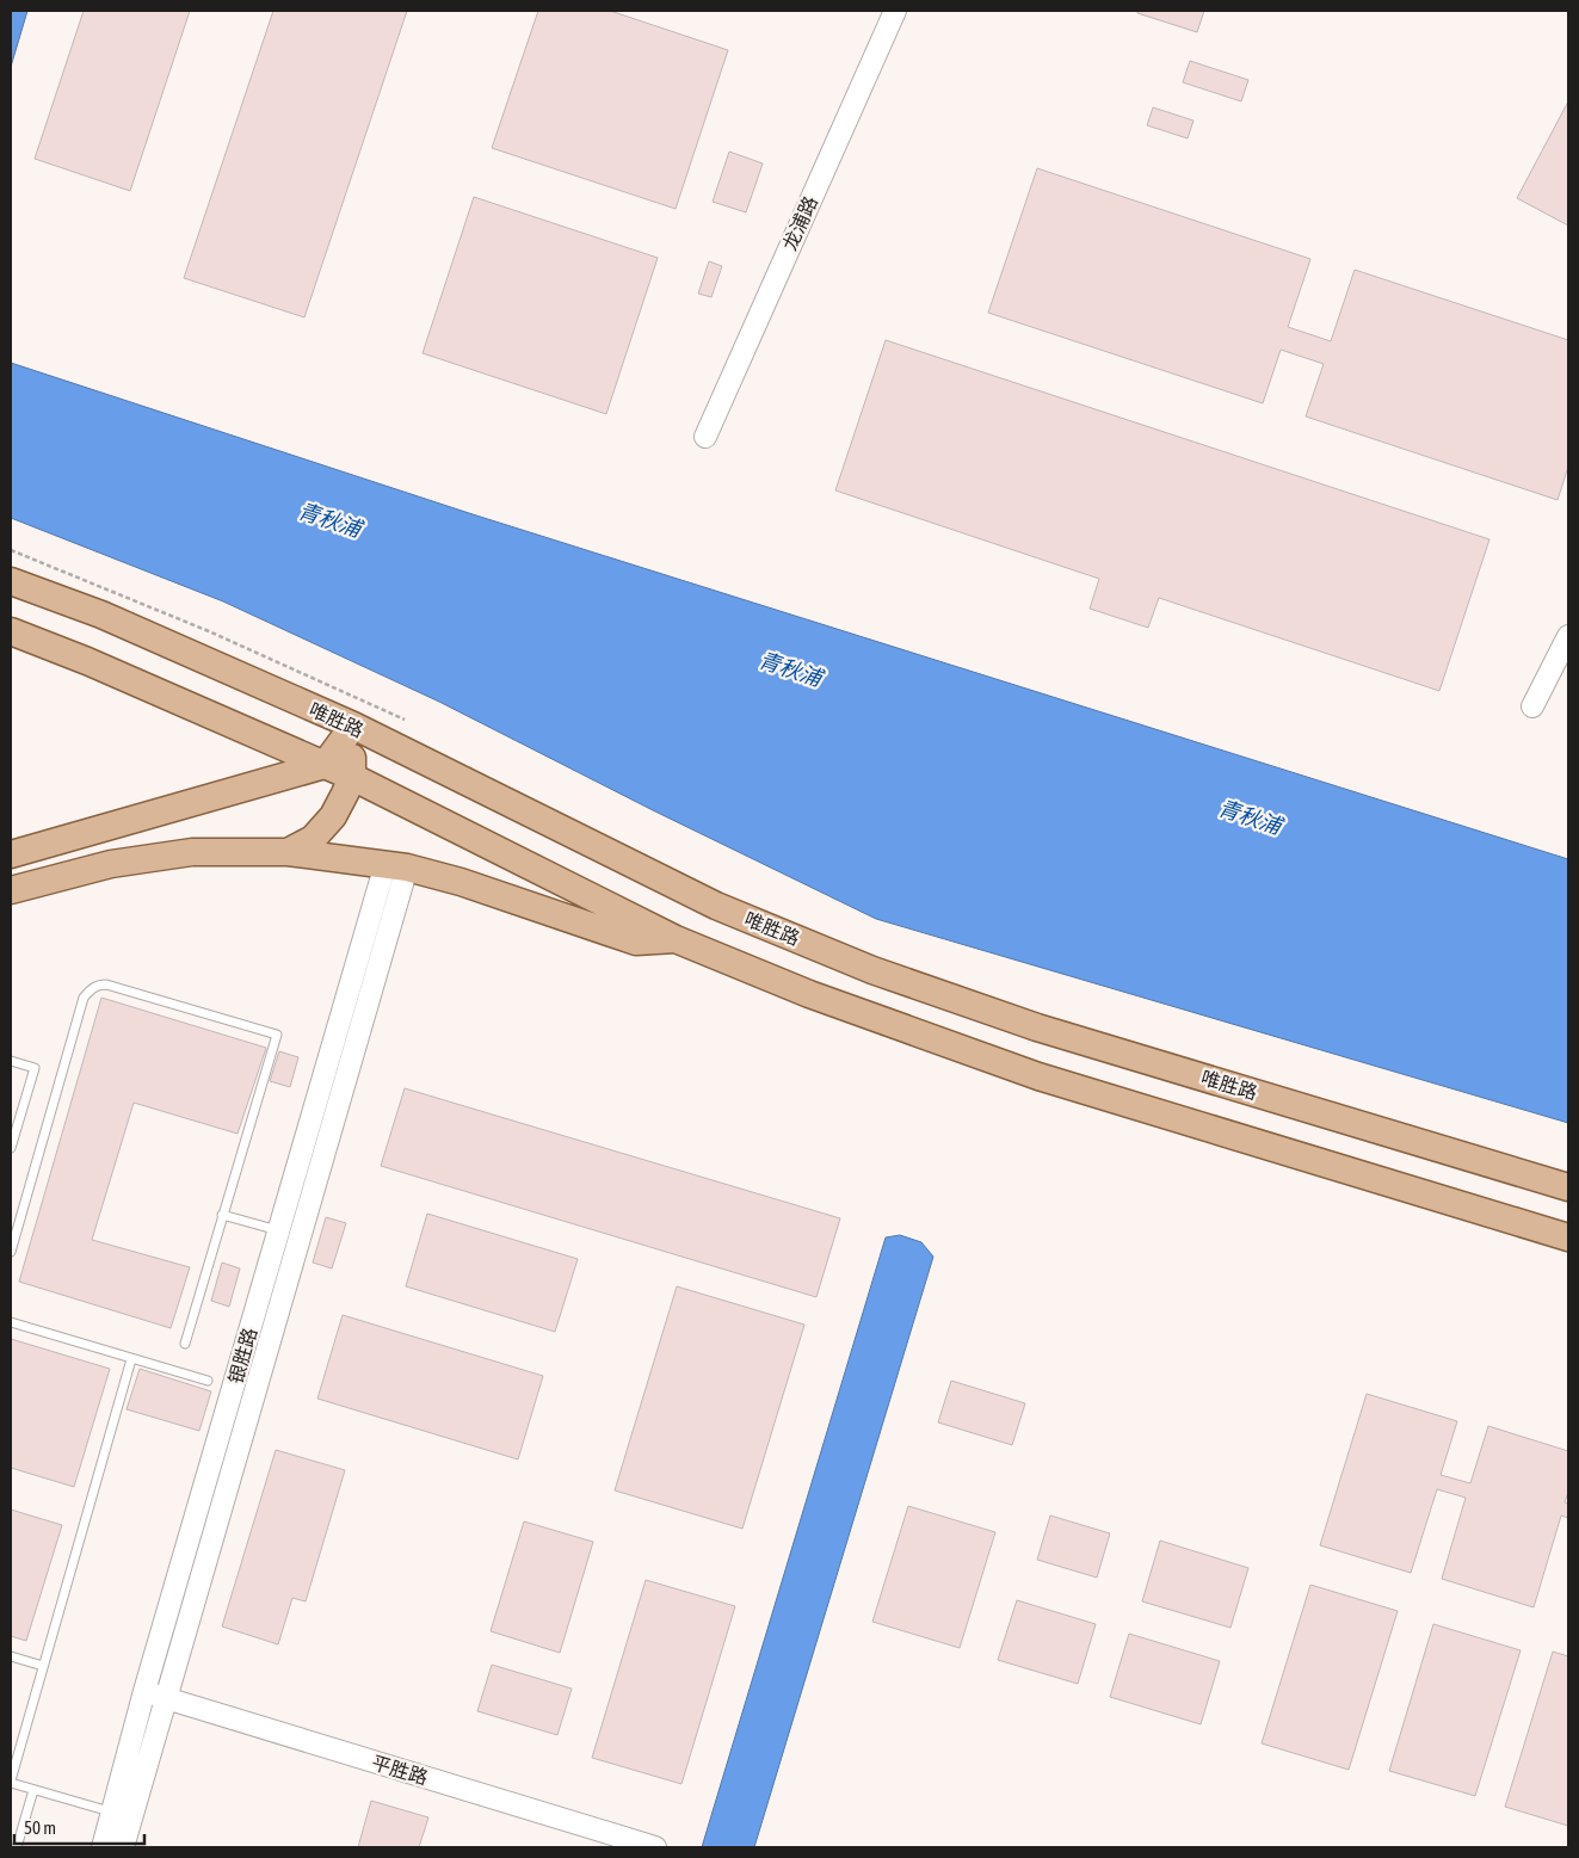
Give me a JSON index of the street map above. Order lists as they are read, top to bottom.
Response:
{
  "streets": {
    "main road": ["唯胜路"],
    "street": ["龙浦路", "银胜路", "平胜路"]
  },
  "crossings": [
    ["银胜路", "平胜路"]
  ],
  "water": ["青秋浦"],
  "scale_bar": "50 m"
}
